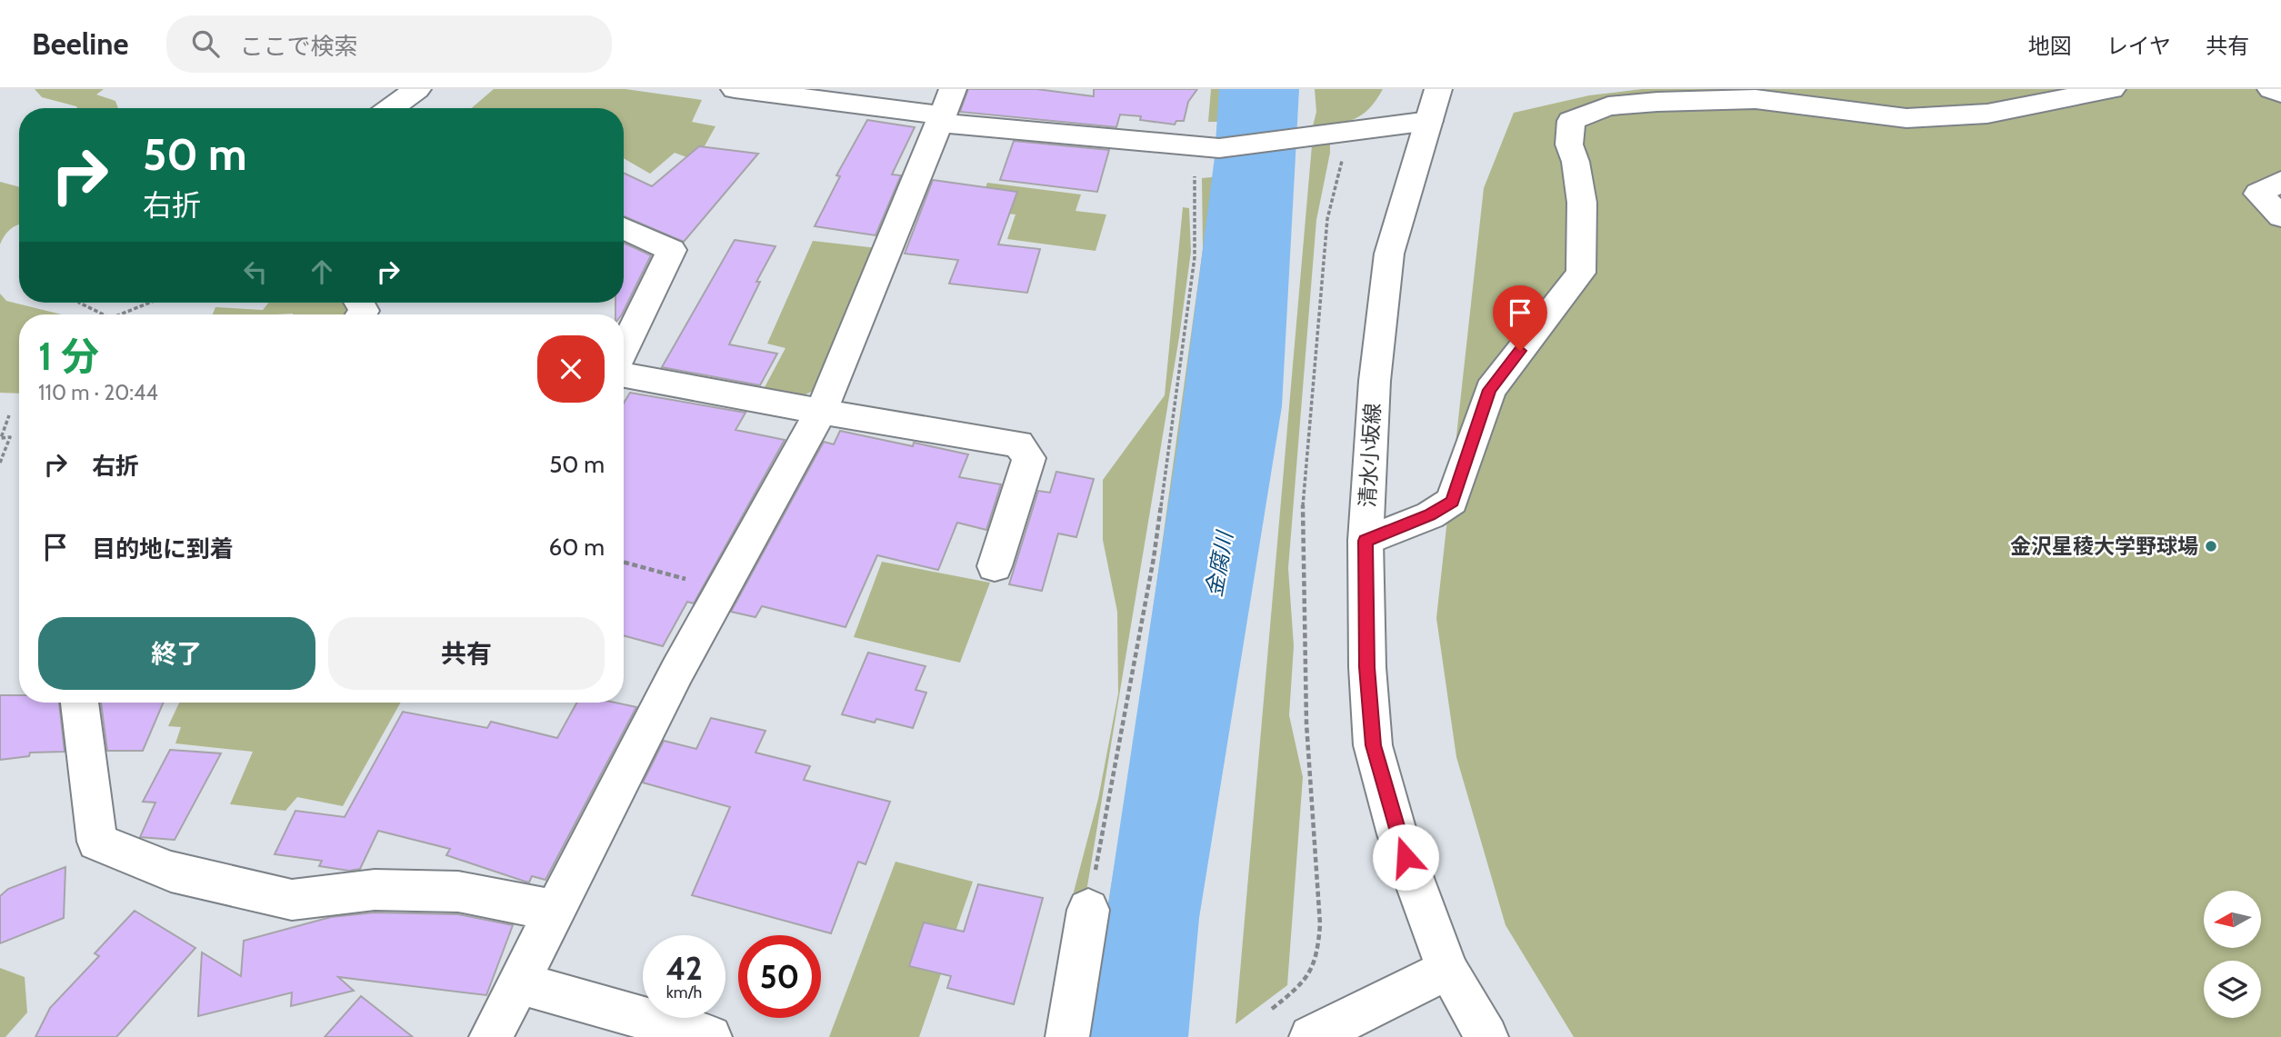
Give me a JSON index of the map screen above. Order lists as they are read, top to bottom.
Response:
{
  "streets": {
    "street": ["清水小坂線"]
  },
  "water": ["金腐川"],
  "places": ["金沢星稜大学野球場"],
  "north": "left",
  "page": {
    "header": "Beeline",
    "search": "ここで検索",
    "nav": ["地図", "レイヤ", "共有"],
    "turn": ["50 m", "右折"],
    "heading": ["1 分", "110 m · 20:44"],
    "list": [
      {
        "name": "右折",
        "value": "50 m"
      },
      {
        "name": "目的地に到着",
        "value": "60 m"
      }
    ],
    "buttons": ["終了", "共有"],
    "speed": "42 km/h",
    "limit": "50"
  }
}
